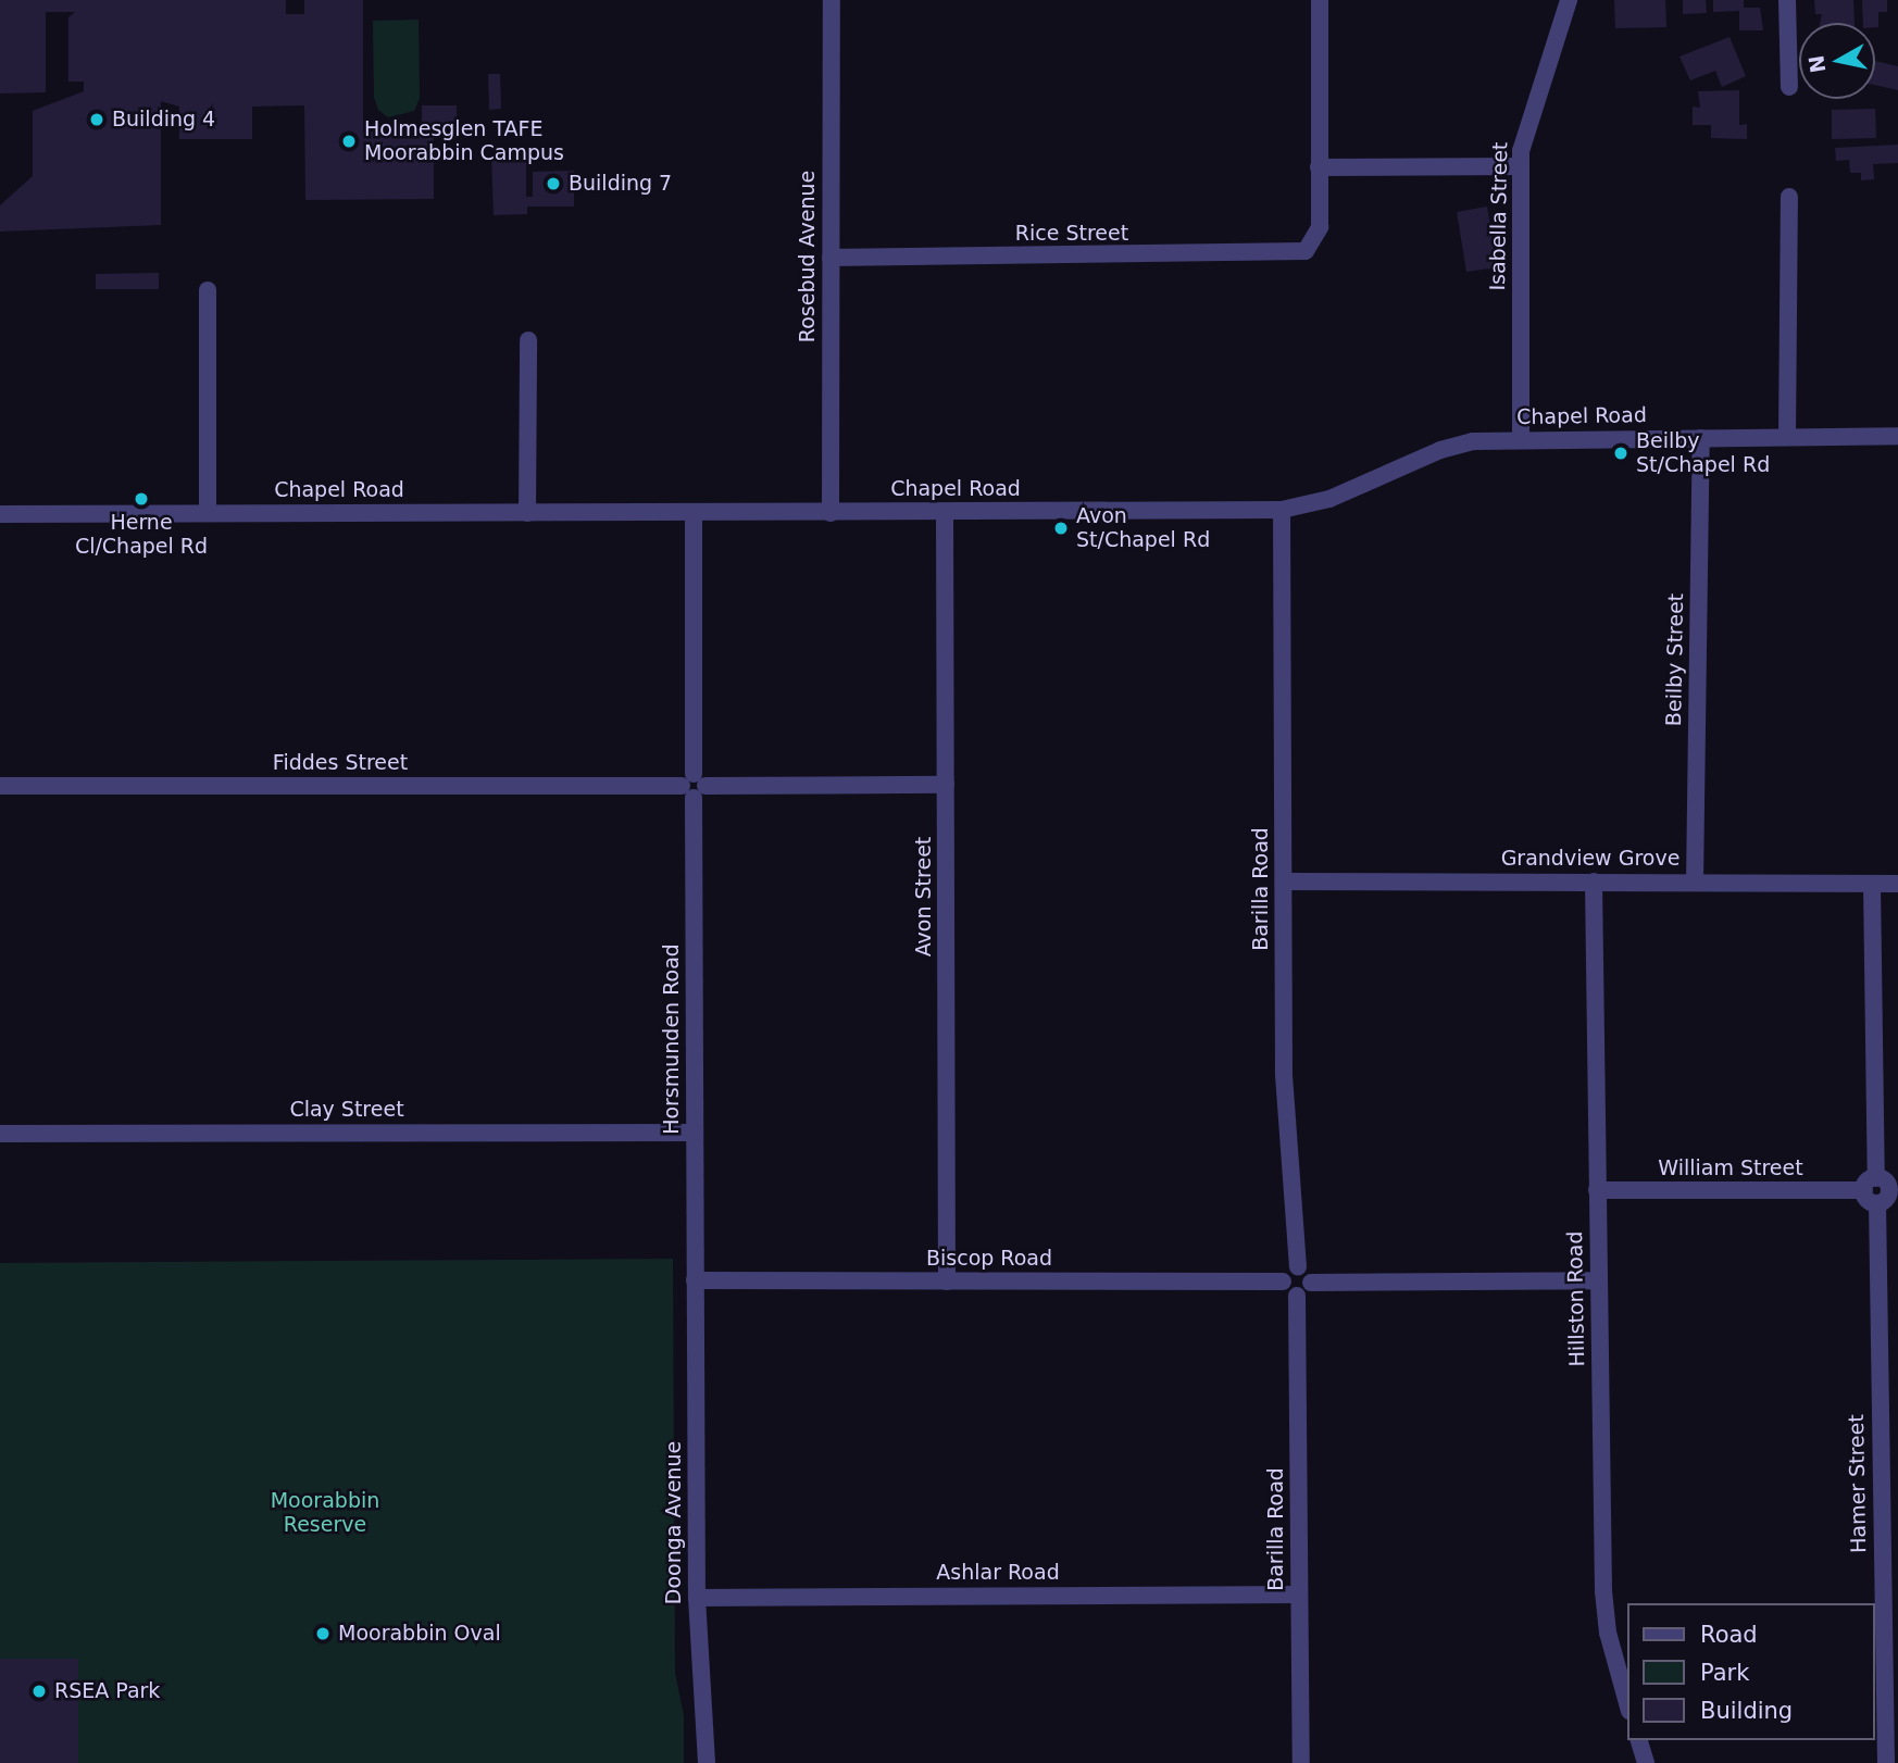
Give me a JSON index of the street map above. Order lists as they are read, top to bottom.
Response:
{
  "streets": {
    "street": [
      "Isabella Street",
      "Rice Street",
      "Rosebud Avenue",
      "Chapel Road",
      "Beilby Street",
      "Fiddes Street",
      "Grandview Grove",
      "Barilla Road",
      "Avon Street",
      "Horsmunden Road",
      "Clay Street",
      "William Street",
      "Biscop Road",
      "Hillston Road",
      "Hamer Street",
      "Doonga Avenue",
      "Ashlar Road"
    ]
  },
  "crossings": [
    ["Isabella Street", "Chapel Road"],
    ["Rice Street", "Rosebud Avenue"],
    ["Rosebud Avenue", "Chapel Road"],
    ["Chapel Road", "Beilby Street"],
    ["Chapel Road", "Barilla Road"],
    ["Chapel Road", "Avon Street"],
    ["Chapel Road", "Horsmunden Road"],
    ["Beilby Street", "Grandview Grove"],
    ["Fiddes Street", "Avon Street"],
    ["Fiddes Street", "Horsmunden Road"],
    ["Grandview Grove", "Barilla Road"],
    ["Grandview Grove", "Hillston Road"],
    ["Grandview Grove", "Hamer Street"],
    ["Barilla Road", "Biscop Road"],
    ["Barilla Road", "Ashlar Road"],
    ["Avon Street", "Biscop Road"],
    ["Horsmunden Road", "Clay Street"],
    ["Horsmunden Road", "Biscop Road"],
    ["Horsmunden Road", "Doonga Avenue"],
    ["William Street", "Hillston Road"],
    ["William Street", "Hamer Street"],
    ["Biscop Road", "Doonga Avenue"],
    ["Doonga Avenue", "Ashlar Road"]
  ],
  "parks": ["Moorabbin Reserve"],
  "places": [
    "Building 4",
    "Holmesglen TAFE Moorabbin Campus",
    "Building 7",
    "Beilby St/Chapel Rd",
    "Herne Cl/Chapel Rd",
    "Avon St/Chapel Rd",
    "Moorabbin Oval",
    "RSEA Park"
  ],
  "legend": ["Road", "Park", "Building"],
  "north": "left"
}
